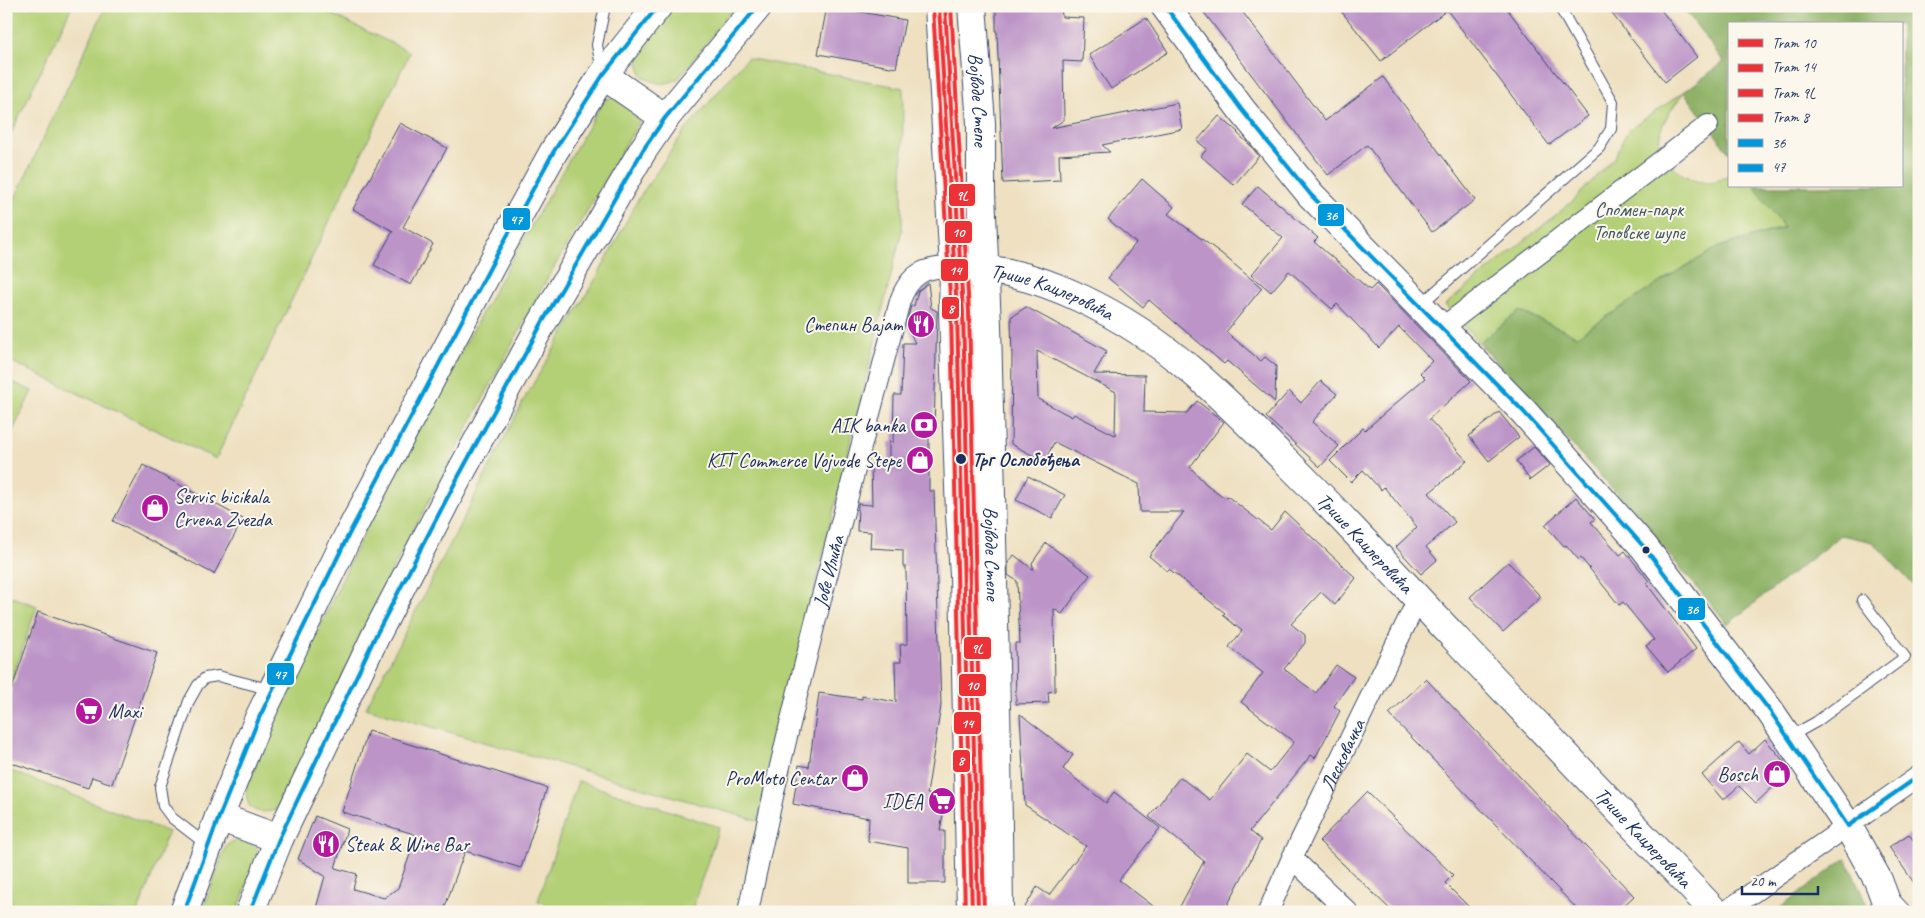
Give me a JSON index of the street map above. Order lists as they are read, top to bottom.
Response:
{
  "streets": {
    "main road": ["Војводе Степе", "Трише Кацлеровића"],
    "street": ["Јове Илића", "Лесковачка"]
  },
  "crossings": [
    ["Војводе Степе", "Трише Кацлеровића"],
    ["Војводе Степе", "Јове Илића"],
    ["Трише Кацлеровића", "Јове Илића"],
    ["Трише Кацлеровића", "Лесковачка"]
  ],
  "parks": ["Спомен-парк Топовске шупе"],
  "places": {
    "restaurant": ["Степин Вајат", "Steak & Wine Bar"],
    "bank": ["AIK banka"],
    "other": ["Трг Ослобођења"],
    "shop": [
      "KIT Commerce Vojvode Stepe",
      "Servis bicikala Crvena Zvezda",
      "Bosch",
      "ProMoto Centar"
    ],
    "supermarket": ["Maxi", "IDEA"]
  },
  "lines": [
    "tram line 10",
    "tram line 14",
    "tram line 9L",
    "transit line 36",
    "transit line 47",
    "tram line 8"
  ],
  "legend": [
    "Tram 10",
    "Tram 14",
    "Tram 9L",
    "Tram 8",
    "36",
    "47"
  ],
  "scale_bar": "20 m"
}
